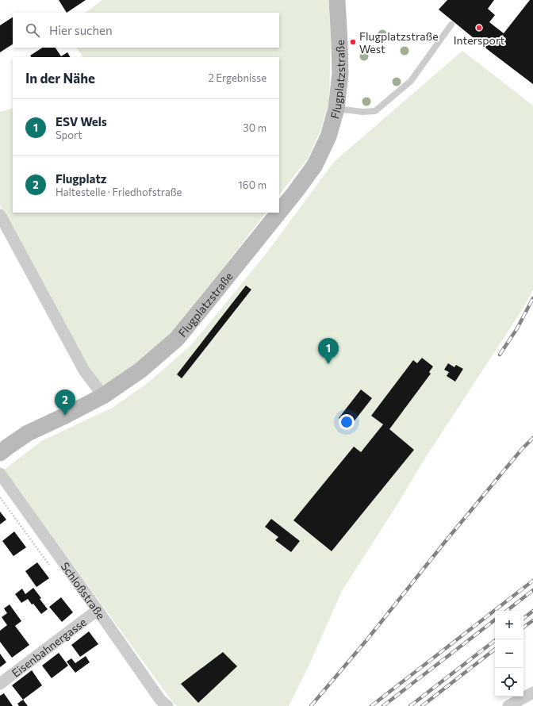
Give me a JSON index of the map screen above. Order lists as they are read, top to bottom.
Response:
{
  "streets": {
    "street": ["Flugplatzstraße", "Schloßstraße", "Eisenbahnergasse"]
  },
  "crossings": [
    ["Schloßstraße", "Eisenbahnergasse"]
  ],
  "places": ["Intersport", "Flugplatzstraße West"],
  "page": {
    "search": "Hier suchen",
    "heading": ["In der Nähe", "2 Ergebnisse"],
    "list": [
      {
        "mark": "1",
        "name": "ESV Wels",
        "note": "Sport",
        "value": "30 m"
      },
      {
        "mark": "2",
        "name": "Flugplatz",
        "note": "Haltestelle · Friedhofstraße",
        "value": "160 m"
      }
    ],
    "pins": ["1", "2"],
    "map_buttons": ["+", "−"]
  }
}
